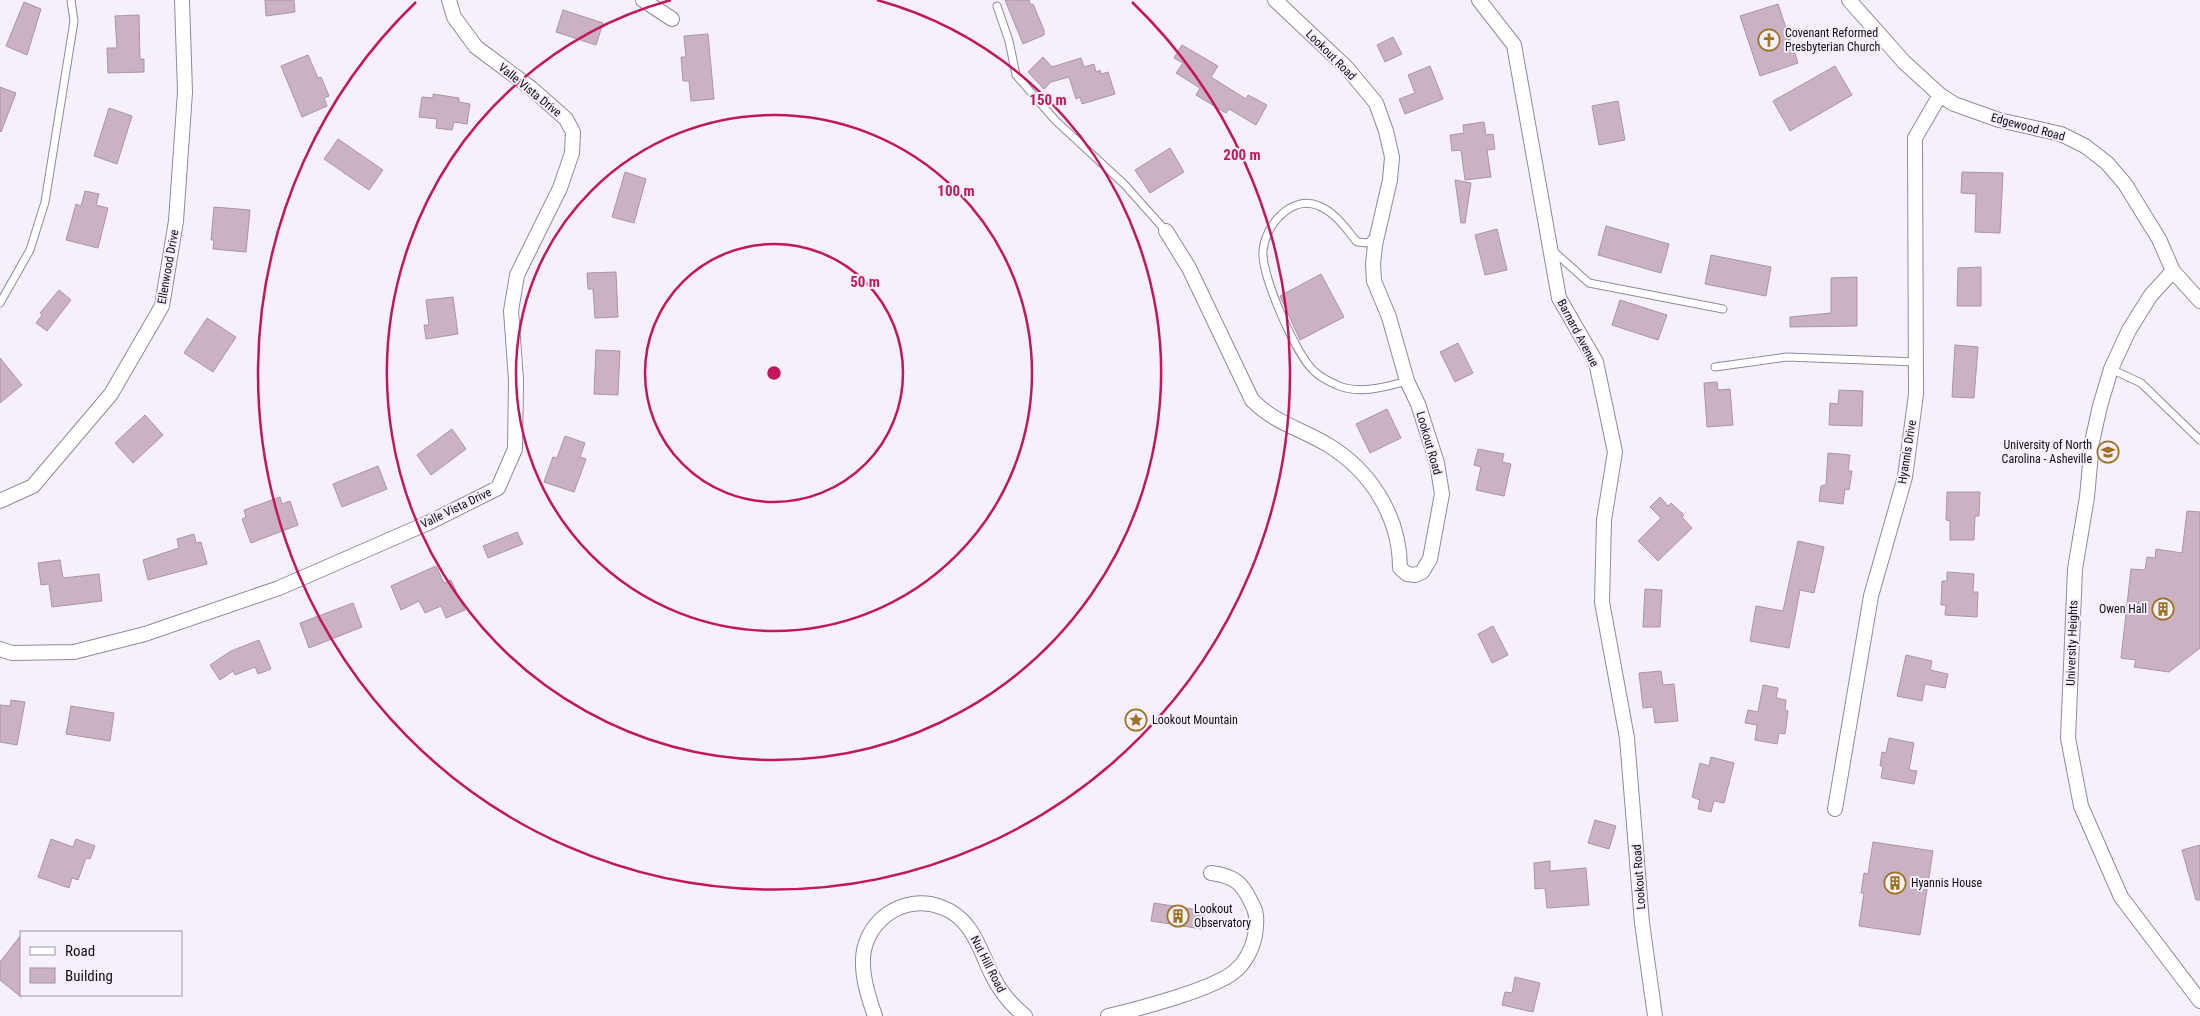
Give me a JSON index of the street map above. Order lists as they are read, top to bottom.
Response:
{
  "streets": {
    "street": [
      "Lookout Road",
      "Valle Vista Drive",
      "Edgewood Road",
      "Ellenwood Drive",
      "Barnard Avenue",
      "Hyannis Drive",
      "University Heights",
      "Nut Hill Road"
    ]
  },
  "crossings": [
    ["Lookout Road", "Barnard Avenue"],
    ["Edgewood Road", "Hyannis Drive"],
    ["Edgewood Road", "University Heights"]
  ],
  "places": {
    "church": ["Covenant Reformed Presbyterian Church"],
    "school or university": ["University of North Carolina - Asheville"],
    "building": ["Owen Hall", "Hyannis House", "Lookout Observatory"],
    "place": ["Lookout Mountain"]
  },
  "legend": ["Road", "Building"],
  "rings": [
    "150 m",
    "200 m",
    "100 m",
    "50 m"
  ]
}
